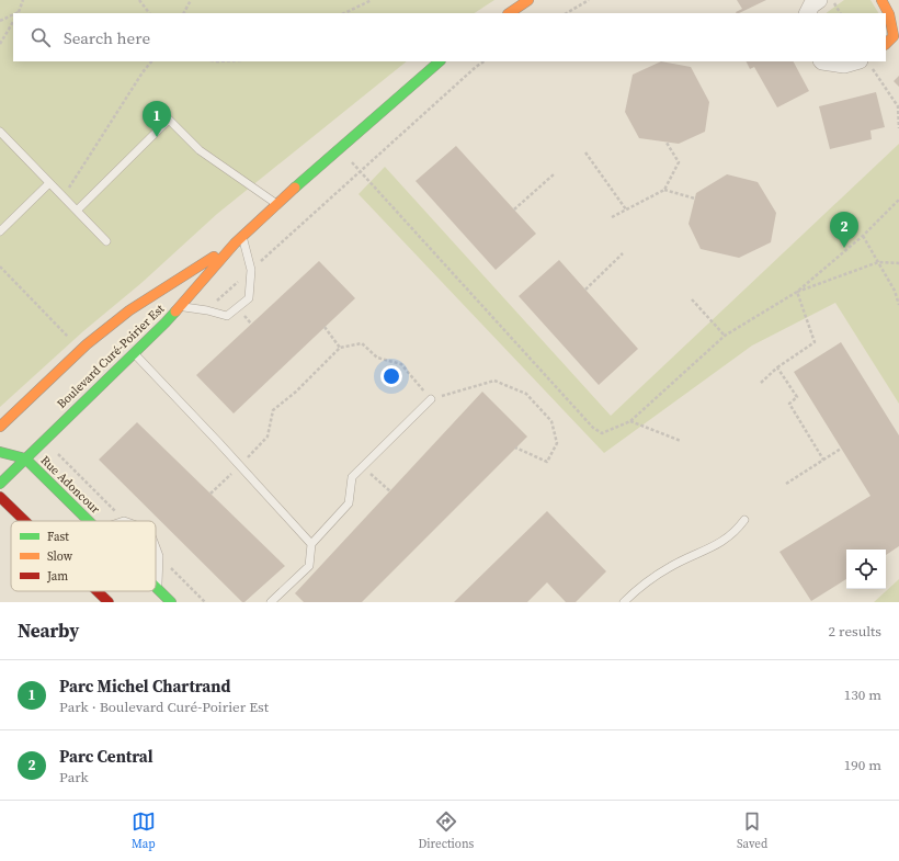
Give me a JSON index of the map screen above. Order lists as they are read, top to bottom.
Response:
{
  "streets": {
    "main road": ["Boulevard Curé-Poirier Est", "Rue Adoncour"]
  },
  "crossings": [
    ["Boulevard Curé-Poirier Est", "Rue Adoncour"]
  ],
  "legend": ["Fast", "Slow", "Jam"],
  "page": {
    "search": "Search here",
    "pins": ["1", "2"],
    "heading": ["Nearby", "2 results"],
    "list": [
      {
        "mark": "1",
        "name": "Parc Michel Chartrand",
        "note": "Park · Boulevard Curé-Poirier Est",
        "value": "130 m"
      },
      {
        "mark": "2",
        "name": "Parc Central",
        "note": "Park",
        "value": "190 m"
      }
    ],
    "nav": ["Map", "Directions", "Saved"]
  }
}
